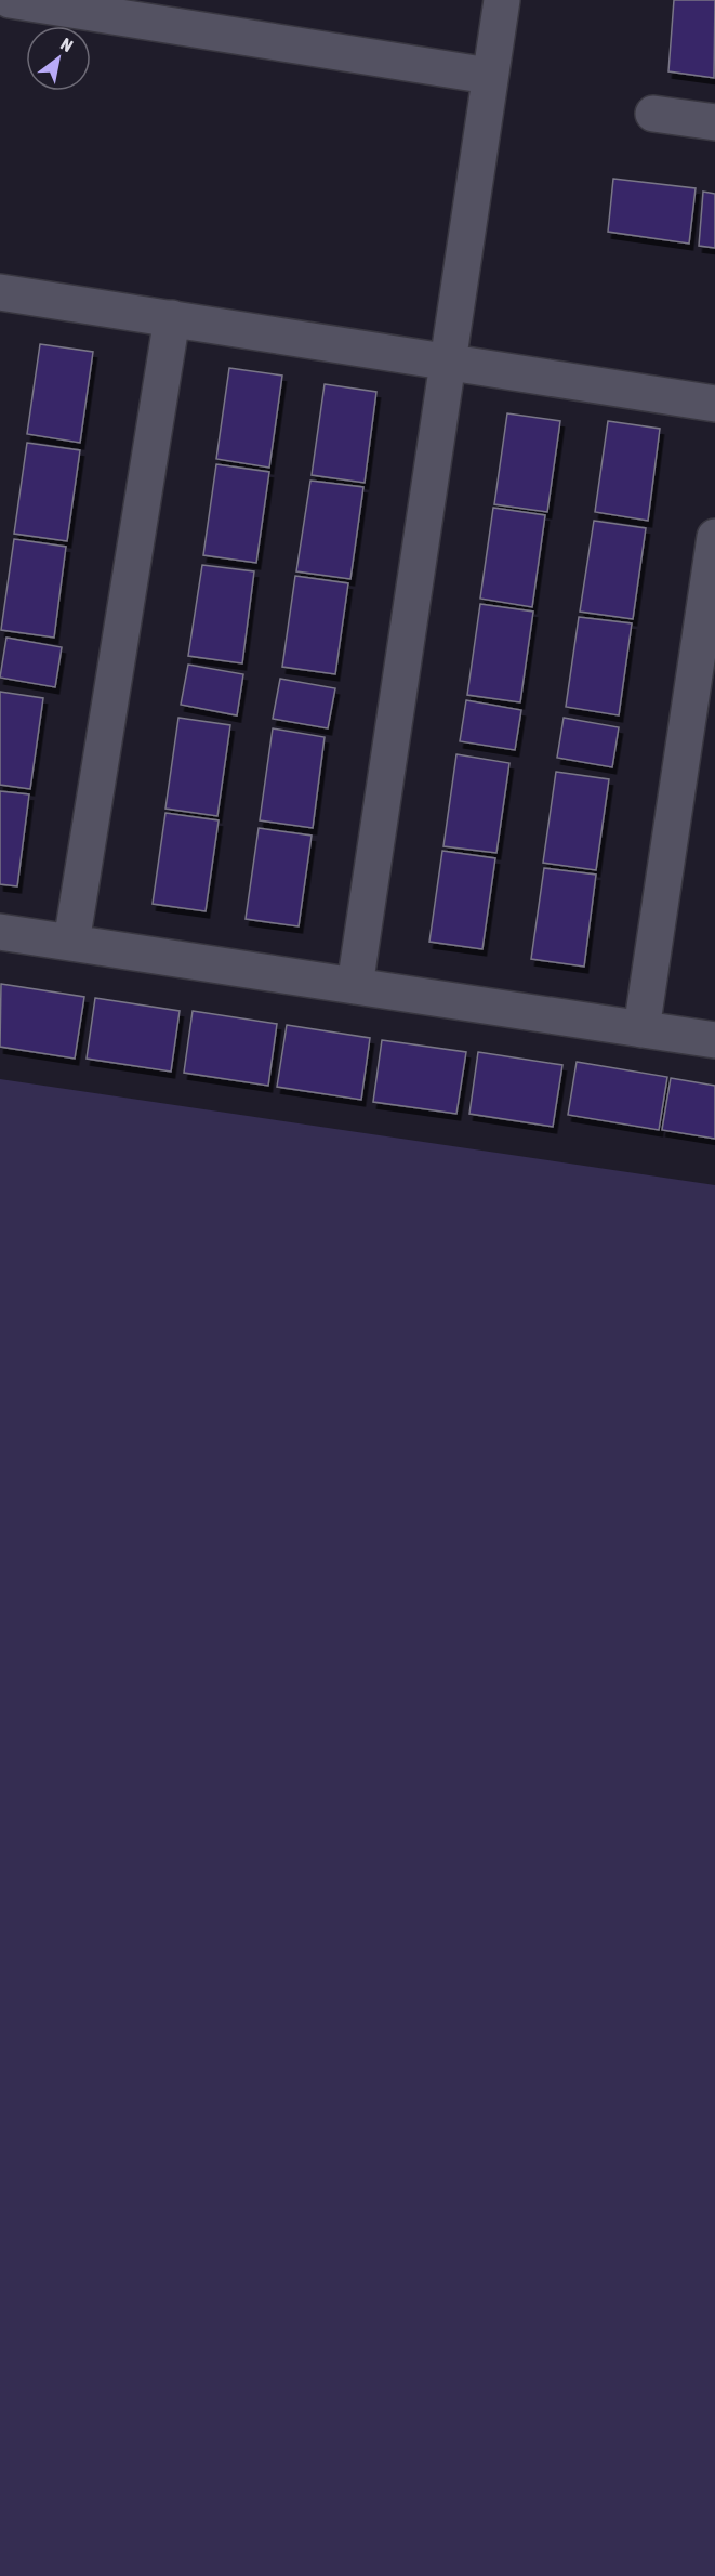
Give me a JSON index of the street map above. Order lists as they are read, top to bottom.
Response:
{
  "north": "top right"
}
